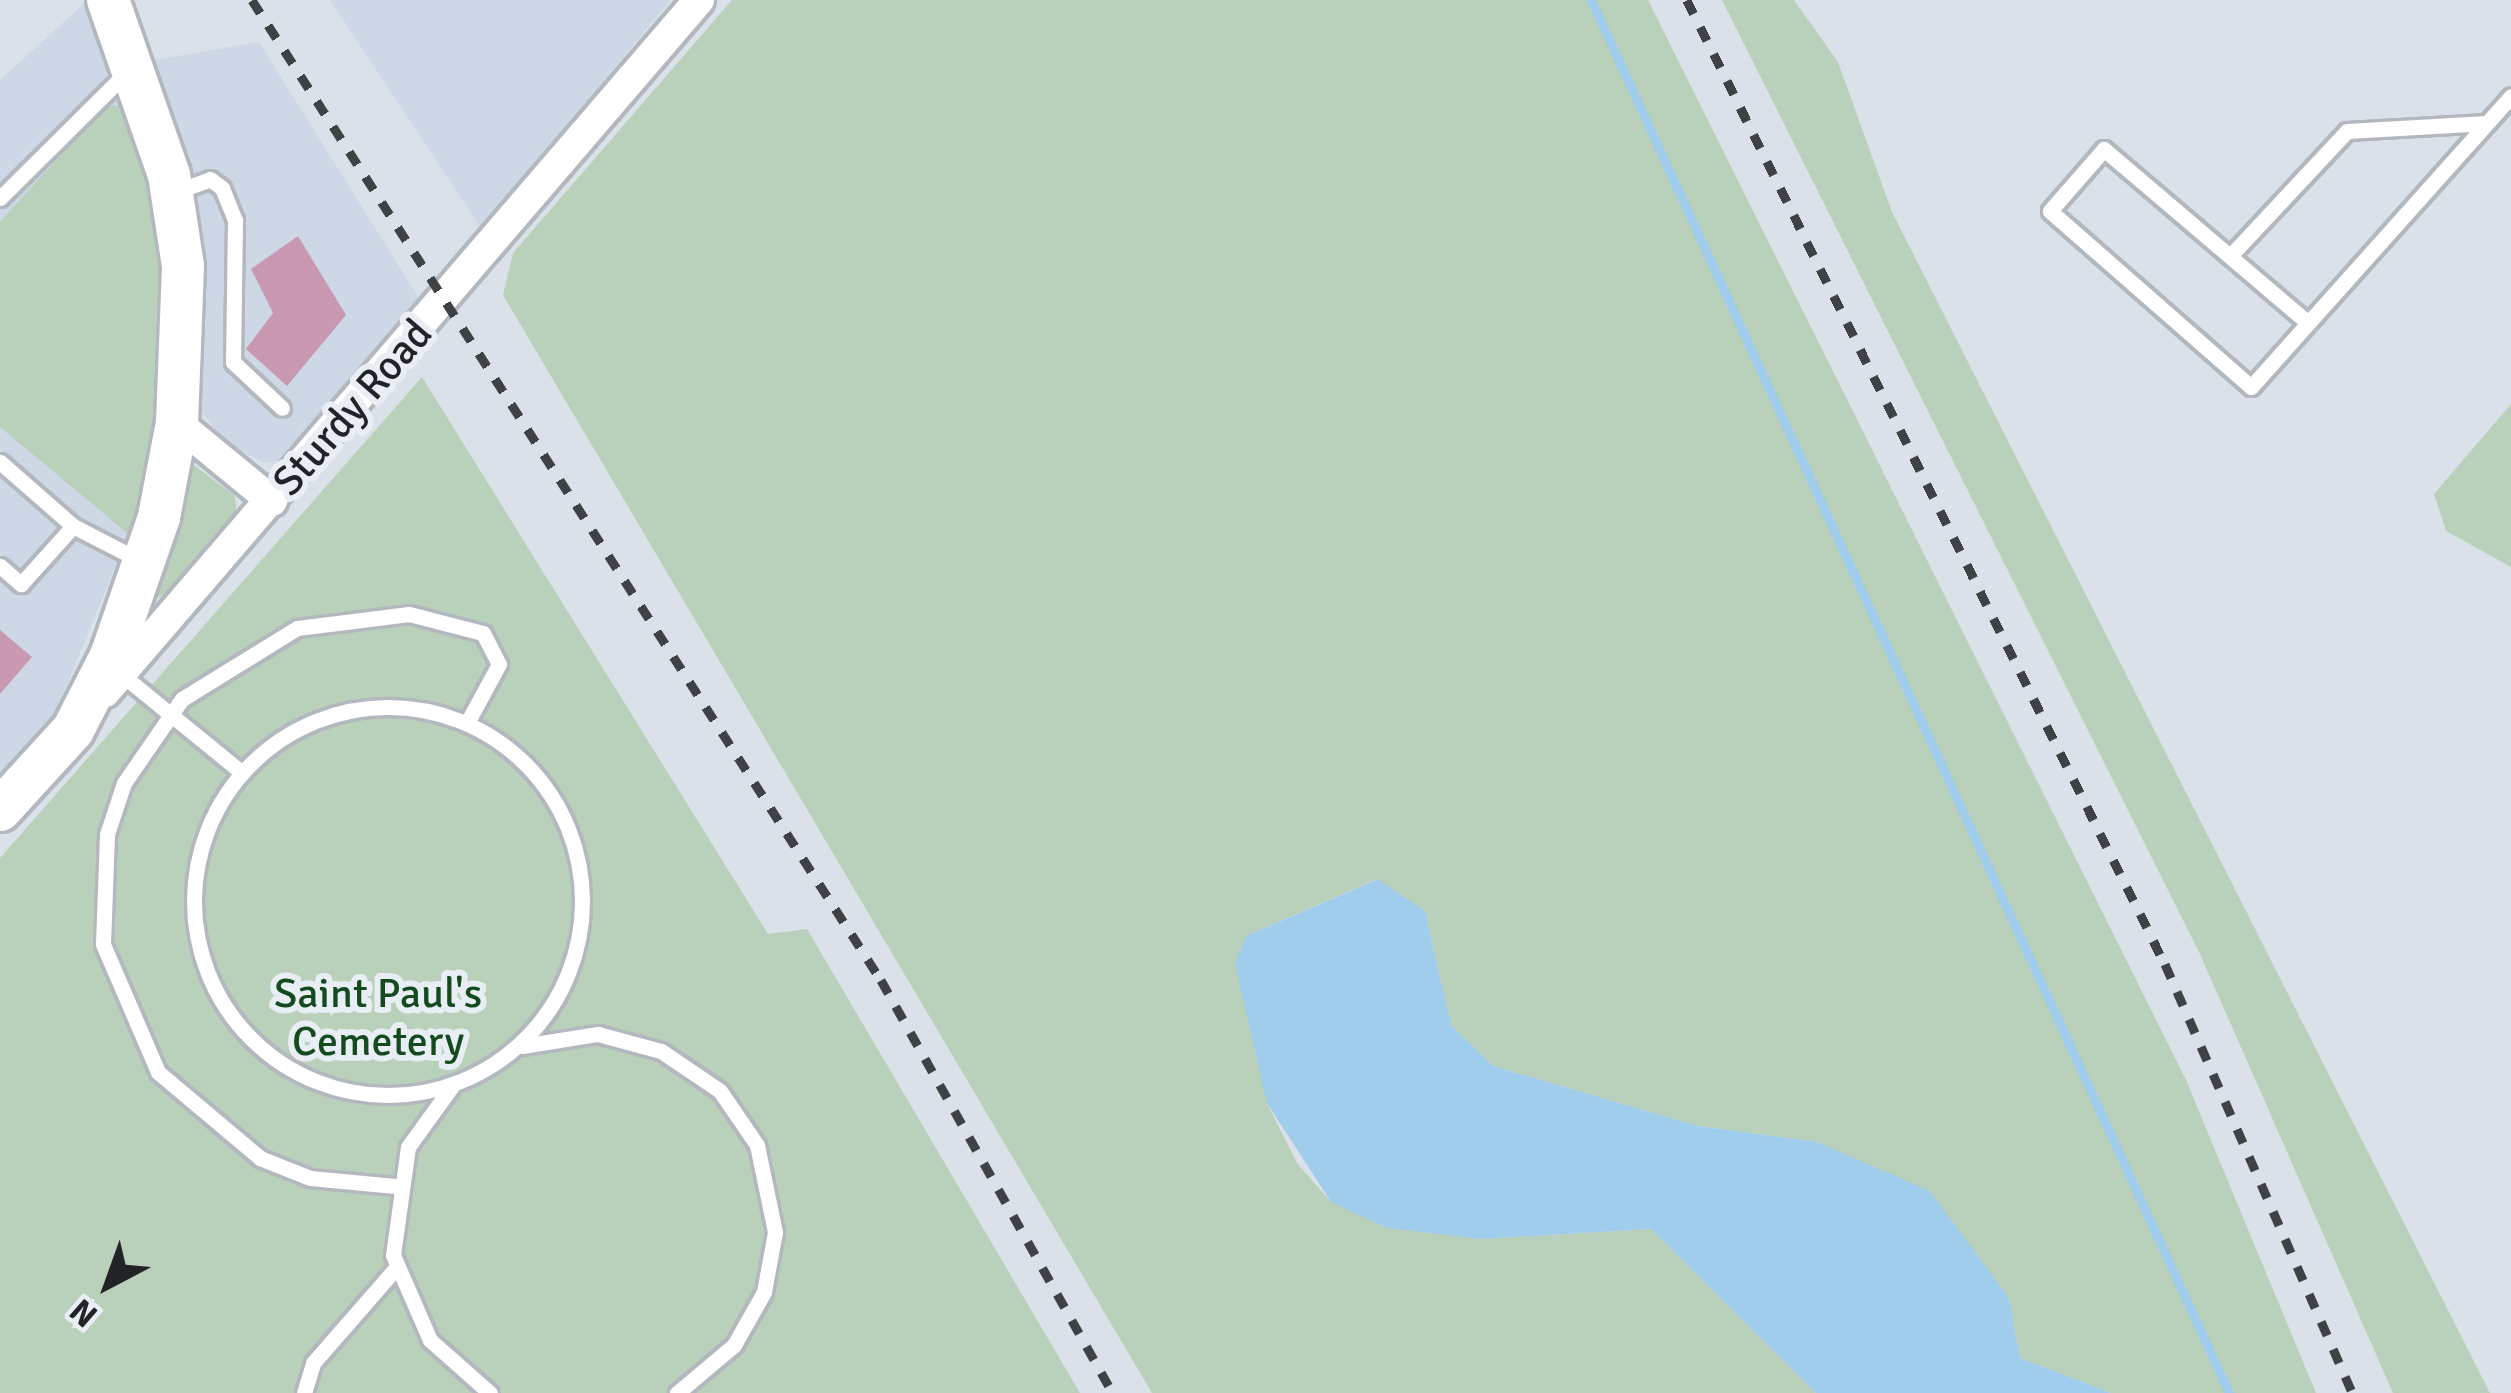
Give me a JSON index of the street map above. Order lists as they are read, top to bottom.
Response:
{
  "streets": {
    "street": ["Sturdy Road"]
  },
  "parks": ["Saint Paul's Cemetery"],
  "north": "bottom left"
}
